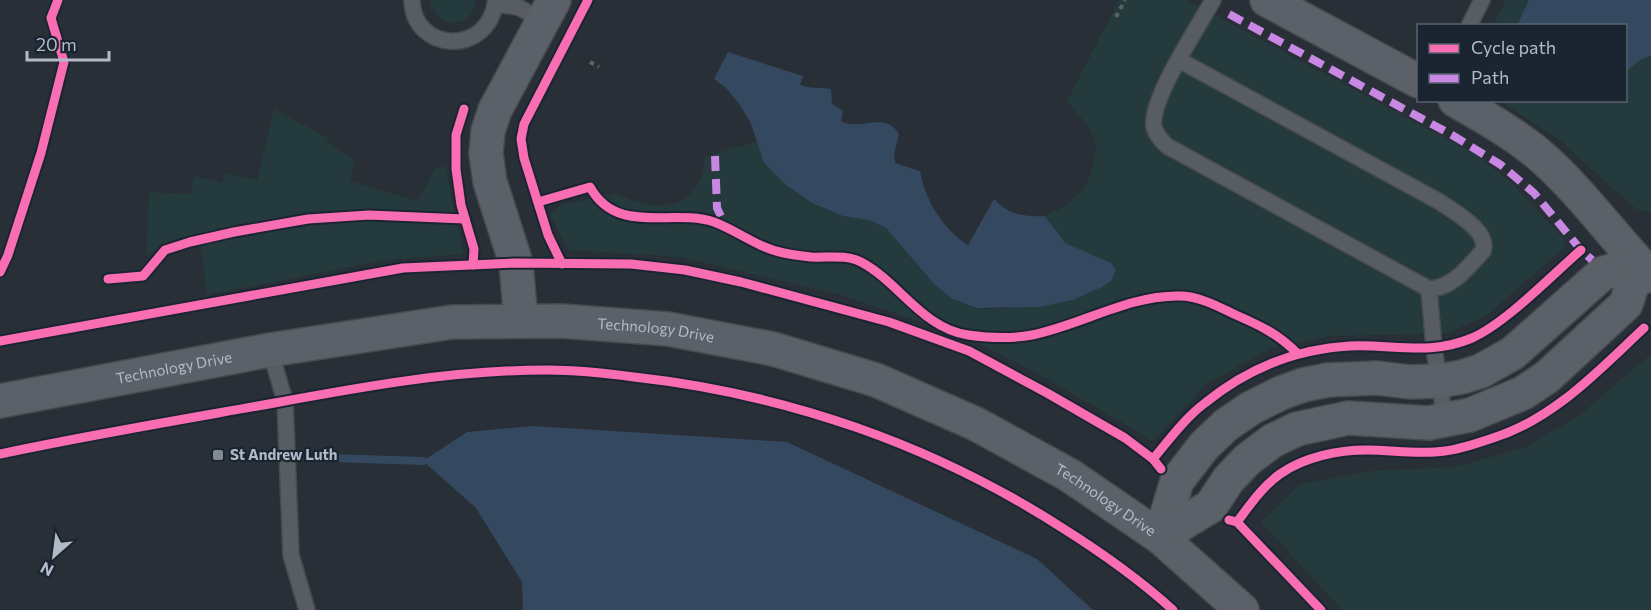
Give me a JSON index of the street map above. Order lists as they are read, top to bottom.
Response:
{
  "streets": {
    "street": ["Technology Drive"]
  },
  "places": {
    "transit": ["St Andrew Luth"]
  },
  "legend": ["Cycle path", "Path"],
  "scale_bar": "20 m",
  "north": "bottom left"
}
